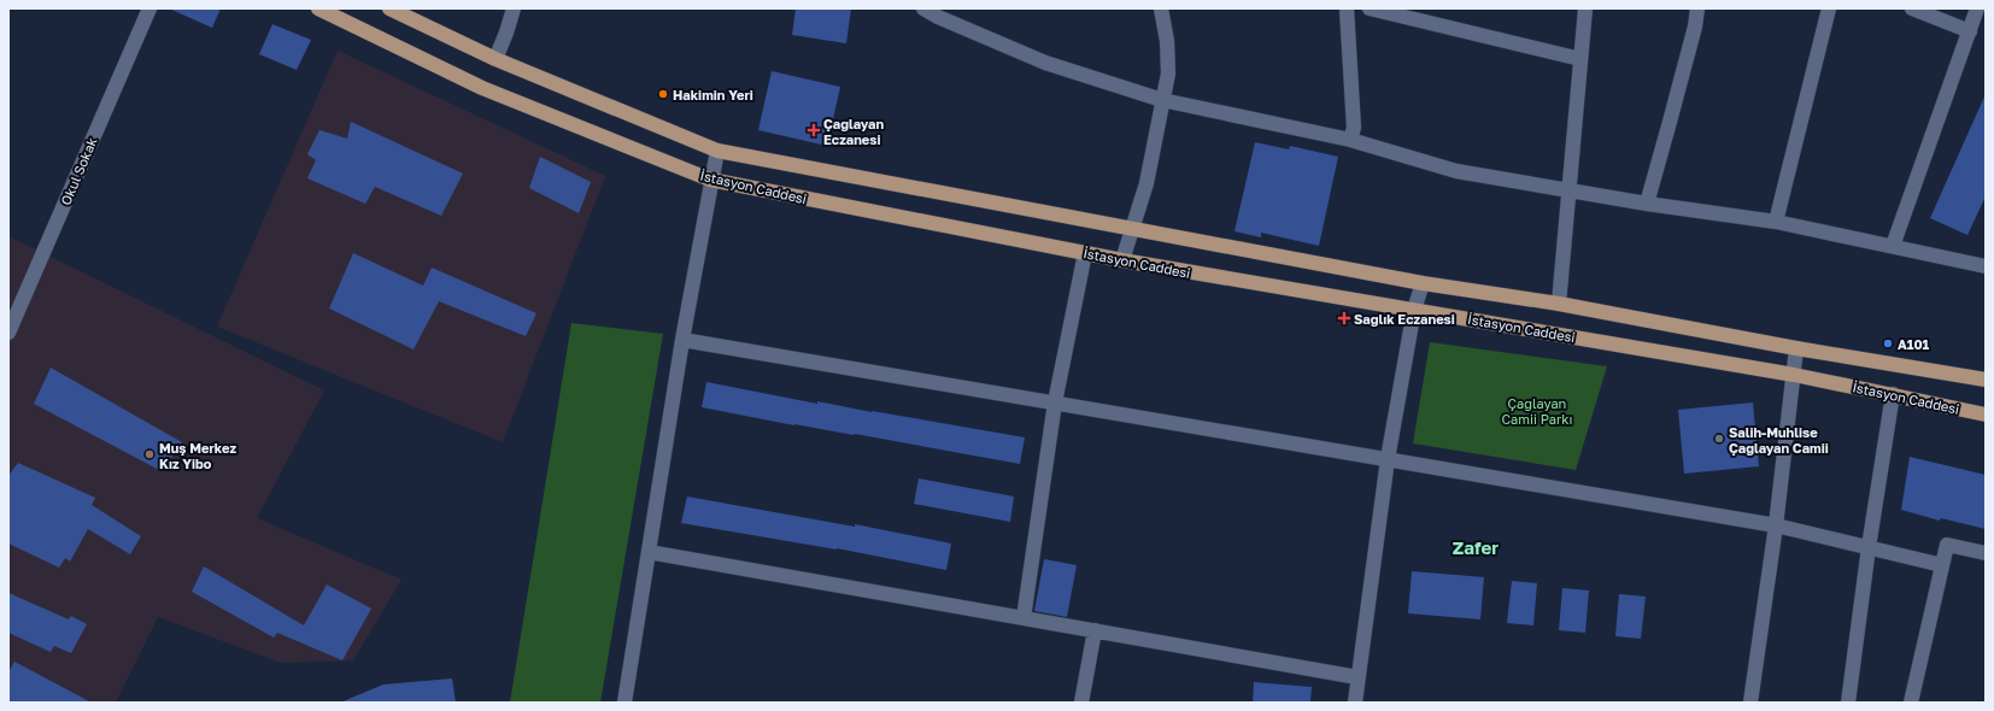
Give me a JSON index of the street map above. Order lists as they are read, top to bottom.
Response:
{
  "streets": {
    "main road": ["İstasyon Caddesi"],
    "street": ["Okul Sokak"]
  },
  "districts": ["Zafer"],
  "parks": ["Çağlayan Camii Parkı"],
  "places": {
    "other": [
      "Hakimin Yeri",
      "A101",
      "Salih-Muhlise Çağlayan Camii",
      "Muş Merkez Kız Yibo"
    ],
    "health": ["Çağlayan Eczanesi", "Sağlık Eczanesi"]
  }
}
